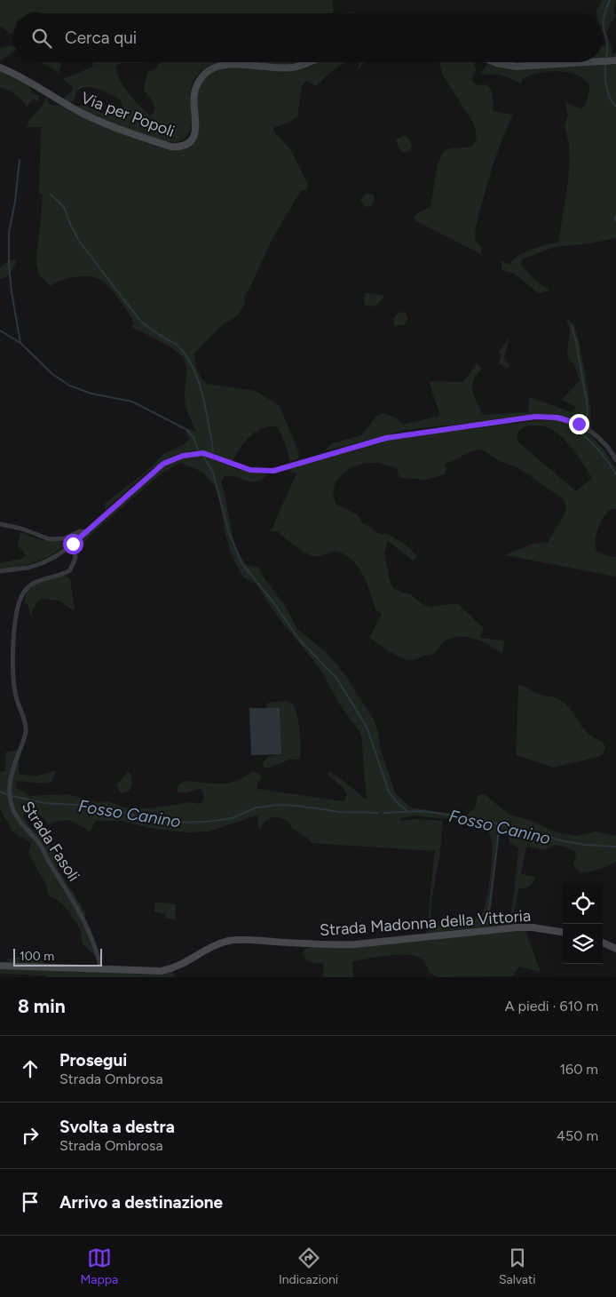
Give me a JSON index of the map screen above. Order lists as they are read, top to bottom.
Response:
{
  "streets": {
    "street": ["Via per Popoli", "Strada Fasoli", "Strada Madonna della Vittoria"]
  },
  "crossings": [
    ["Strada Fasoli", "Strada Madonna della Vittoria"]
  ],
  "water": ["Fosso Canino"],
  "scale_bar": "100 m",
  "page": {
    "search": "Cerca qui",
    "scale": "100 m",
    "heading": ["8 min", "A piedi · 610 m"],
    "list": [
      ["Prosegui", "Strada Ombrosa", "160 m"],
      ["Svolta a destra", "Strada Ombrosa", "450 m"],
      "Arrivo a destinazione"
    ],
    "nav": ["Mappa", "Indicazioni", "Salvati"]
  }
}
